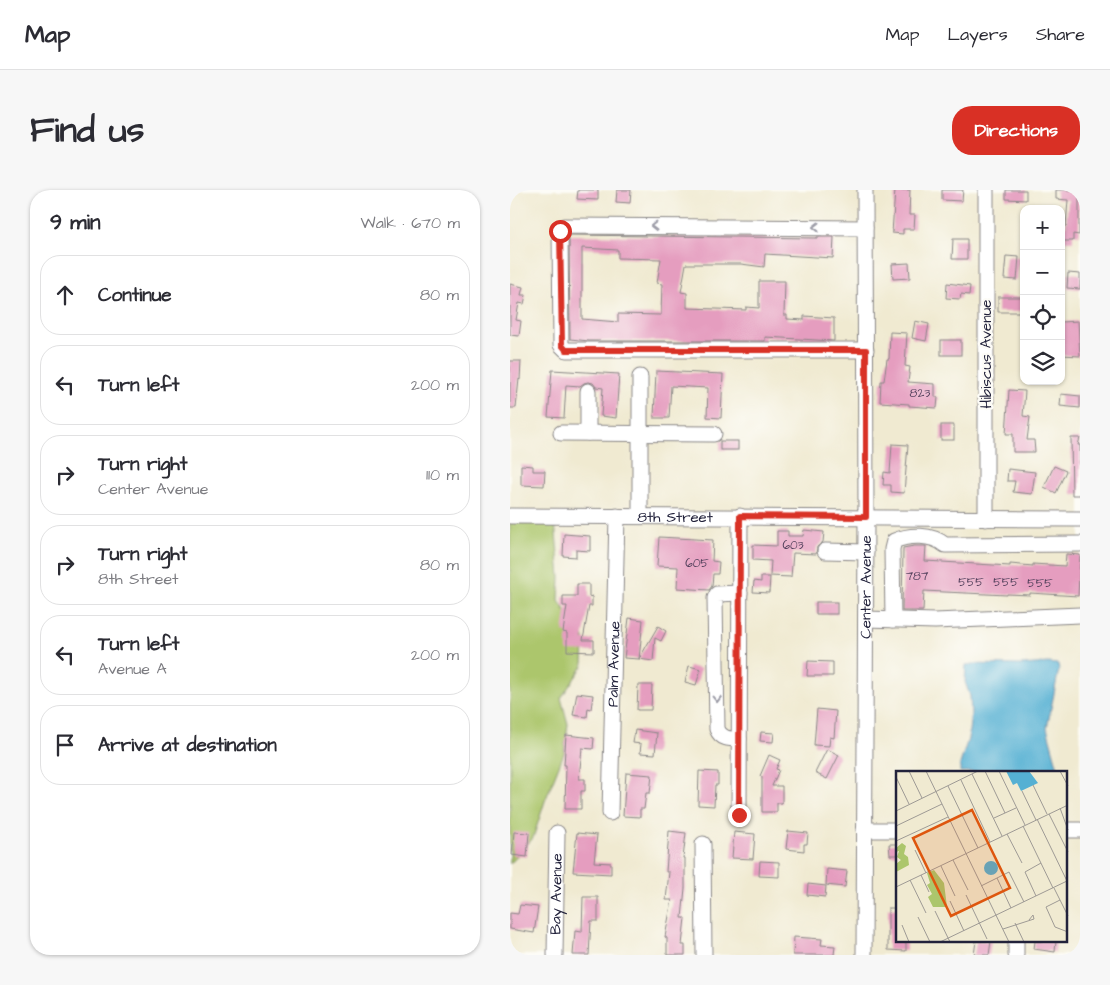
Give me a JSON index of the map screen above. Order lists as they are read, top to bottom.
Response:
{
  "streets": {
    "street": [
      "Hibiscus Avenue",
      "8th Street",
      "Center Avenue",
      "Palm Avenue",
      "Bay Avenue"
    ]
  },
  "crossings": [
    ["Hibiscus Avenue", "8th Street"],
    ["8th Street", "Center Avenue"],
    ["8th Street", "Palm Avenue"]
  ],
  "house_numbers": [
    "823",
    "603",
    "605",
    "787",
    "555",
    "555",
    "555"
  ],
  "page": {
    "header": "Map",
    "nav": ["Map", "Layers", "Share"],
    "title": "Find us",
    "buttons": "Directions",
    "heading": ["9 min", "Walk · 670 m"],
    "map_buttons": ["+", "−"],
    "list": [
      ["Continue", "80 m"],
      ["Turn left", "200 m"],
      ["Turn right", "Center Avenue", "110 m"],
      ["Turn right", "8th Street", "80 m"],
      ["Turn left", "Avenue A", "200 m"],
      "Arrive at destination"
    ]
  }
}
